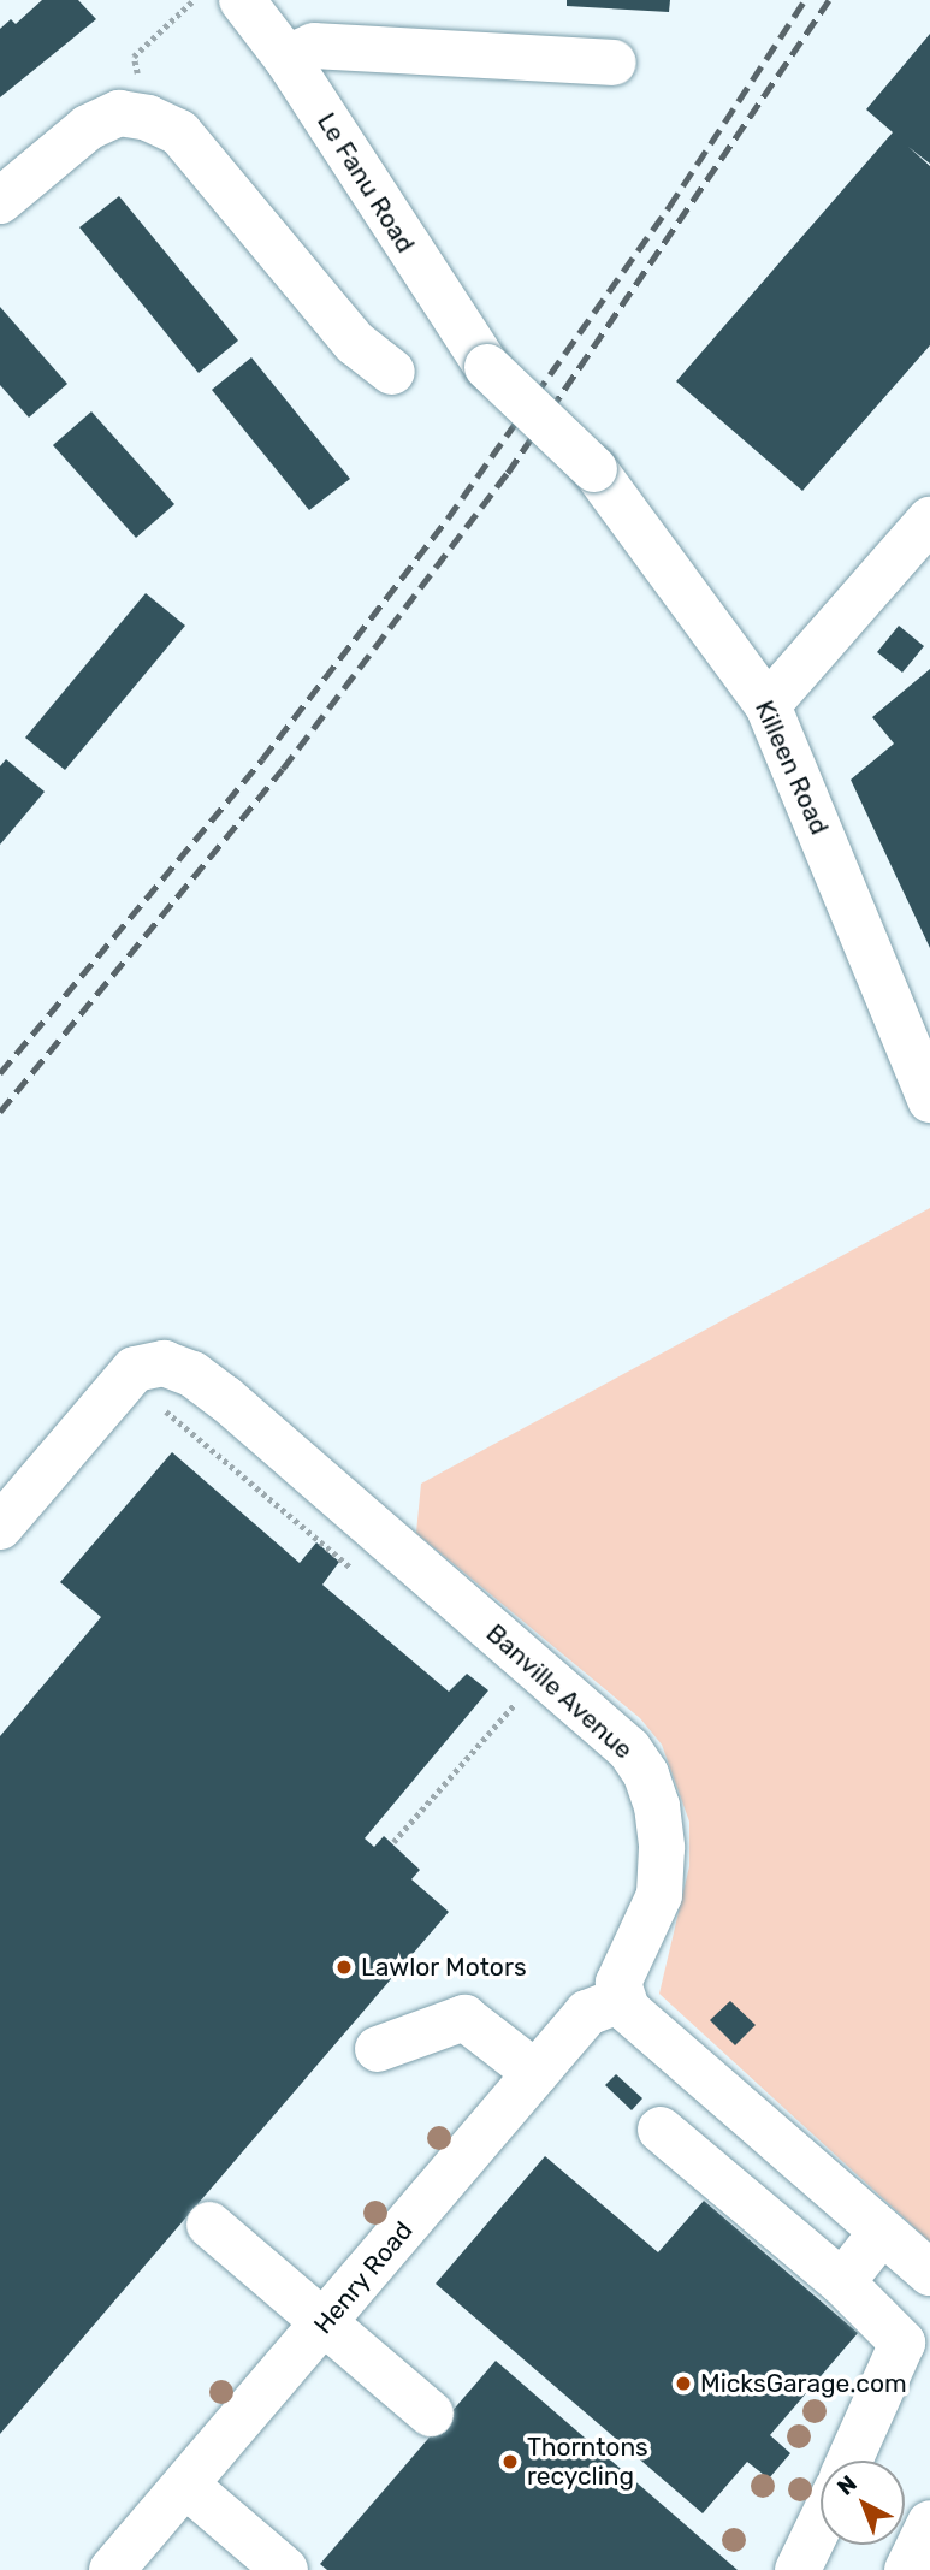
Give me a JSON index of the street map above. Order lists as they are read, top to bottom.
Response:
{
  "streets": {
    "street": [
      "Le Fanu Road",
      "Killeen Road",
      "Banville Avenue",
      "Henry Road"
    ]
  },
  "crossings": [
    ["Le Fanu Road", "Killeen Road"],
    ["Banville Avenue", "Henry Road"]
  ],
  "places": ["Lawlor Motors", "MicksGarage.com", "Thorntons recycling"],
  "north": "top left"
}
